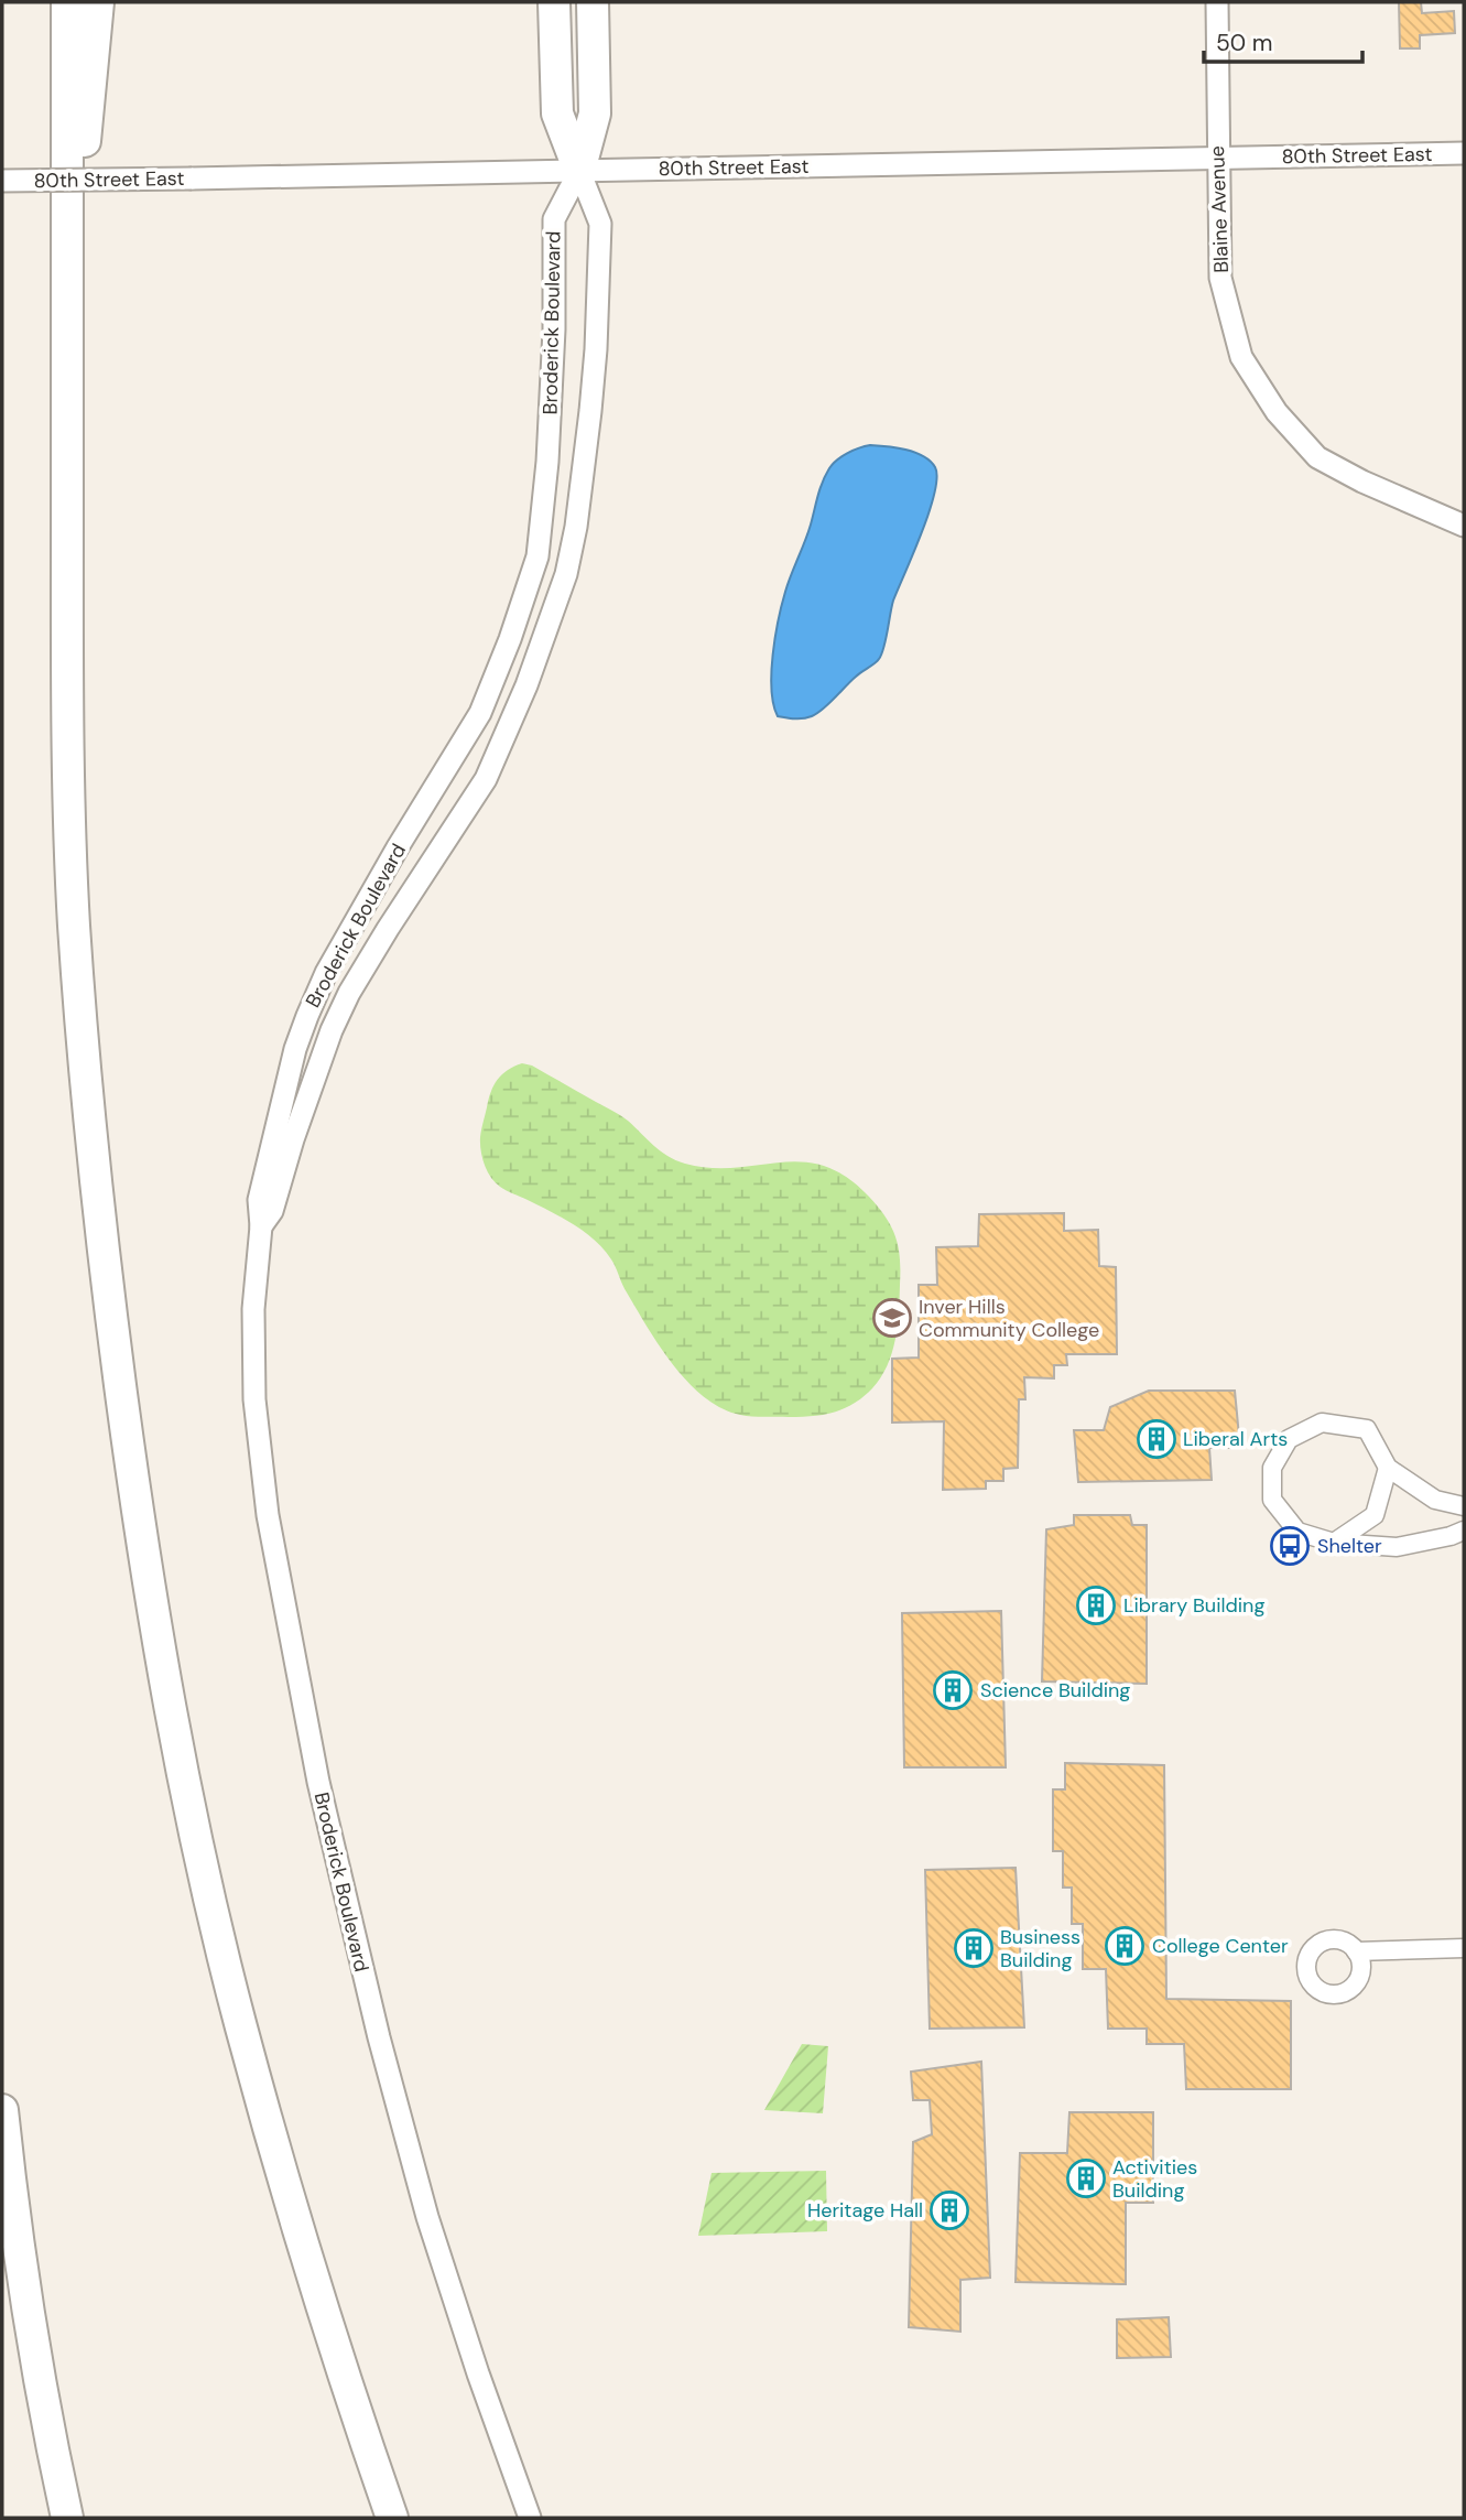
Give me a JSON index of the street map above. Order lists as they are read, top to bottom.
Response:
{
  "streets": {
    "street": ["80th Street East", "Blaine Avenue", "Broderick Boulevard"]
  },
  "crossings": [
    ["80th Street East", "Blaine Avenue"],
    ["80th Street East", "Broderick Boulevard"]
  ],
  "places": {
    "school or university": ["Inver Hills Community College"],
    "building": [
      "Liberal Arts",
      "Library Building",
      "Science Building",
      "College Center",
      "Business Building",
      "Activities Building",
      "Heritage Hall"
    ],
    "bus stop": ["Shelter"]
  },
  "scale_bar": "50 m"
}
